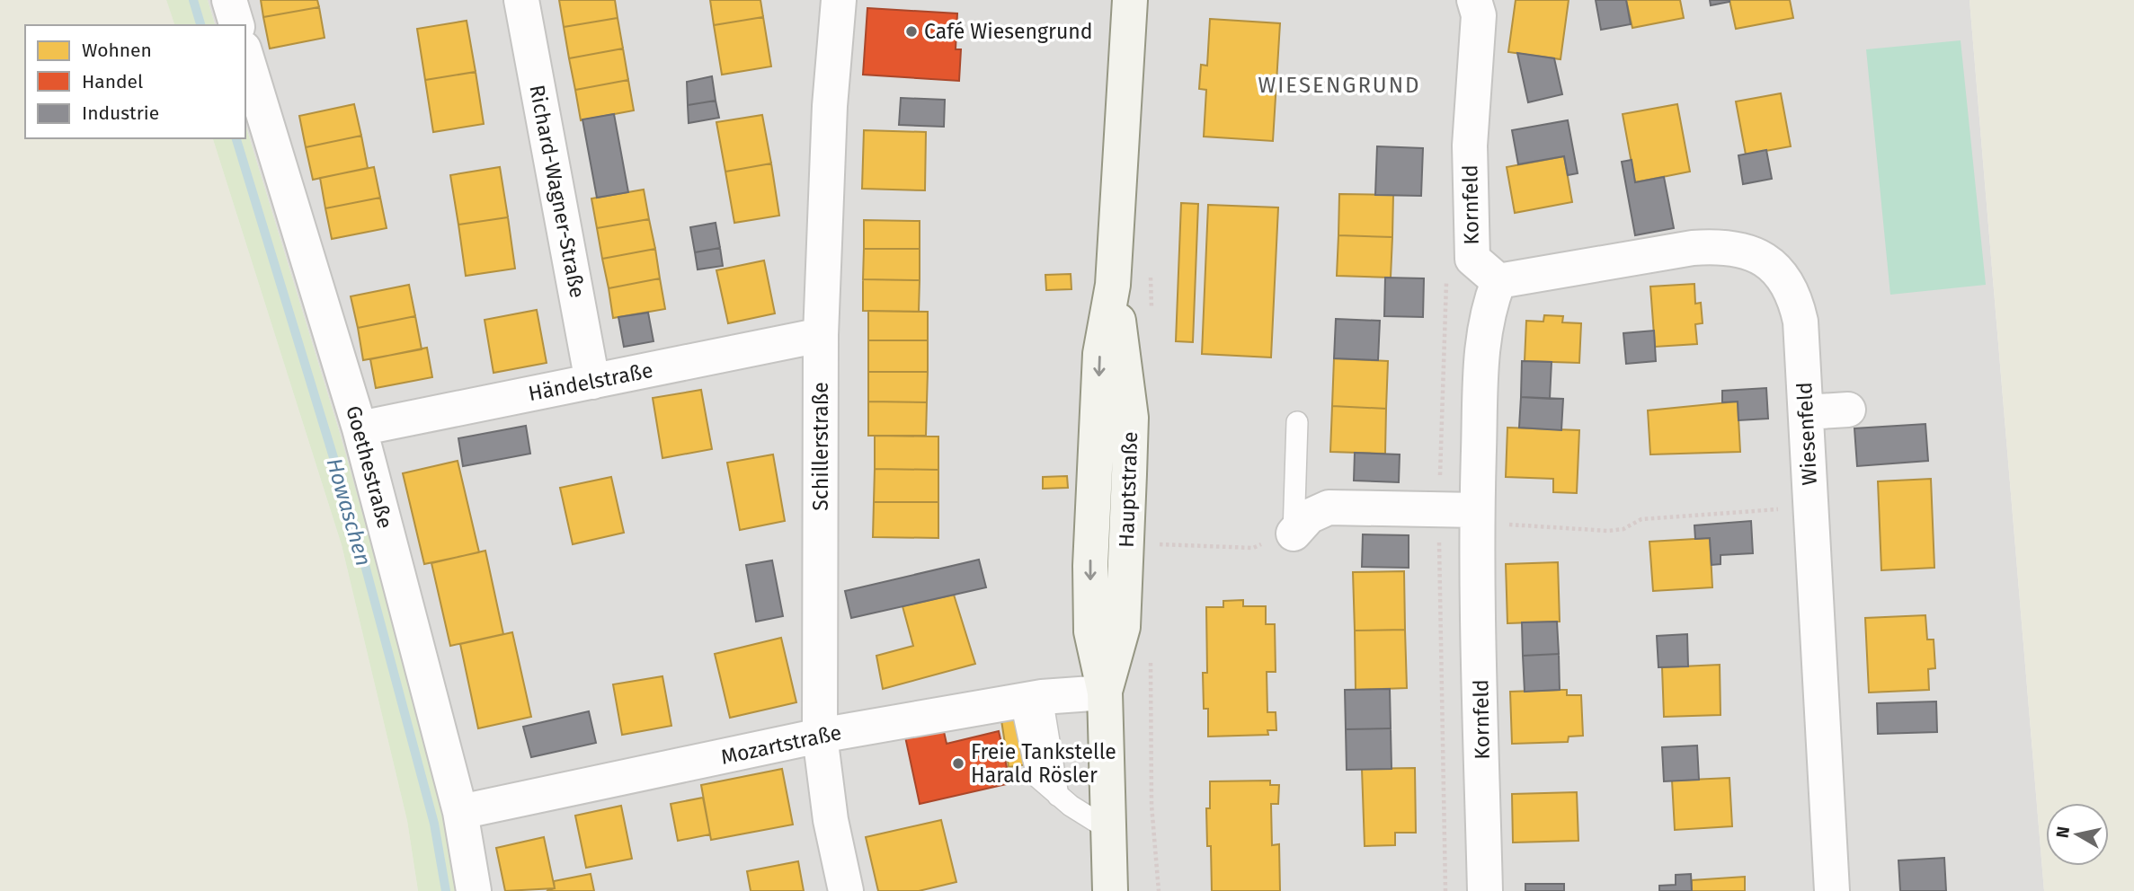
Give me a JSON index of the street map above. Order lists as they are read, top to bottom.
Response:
{
  "streets": {
    "main road": ["Hauptstraße"],
    "street": [
      "Richard-Wagner-Straße",
      "Kornfeld",
      "Händelstraße",
      "Wiesenfeld",
      "Schillerstraße",
      "Goethestraße",
      "Mozartstraße"
    ]
  },
  "crossings": [
    ["Richard-Wagner-Straße", "Händelstraße"],
    ["Kornfeld", "Wiesenfeld"],
    ["Händelstraße", "Schillerstraße"],
    ["Händelstraße", "Goethestraße"],
    ["Schillerstraße", "Mozartstraße"],
    ["Goethestraße", "Mozartstraße"],
    ["Hauptstraße", "Mozartstraße"]
  ],
  "districts": ["WIESENGRUND"],
  "water": ["Howaschen"],
  "places": ["Café Wiesengrund", "Freie Tankstelle Harald Rösler"],
  "legend": ["Wohnen", "Handel", "Industrie"],
  "north": "left"
}
